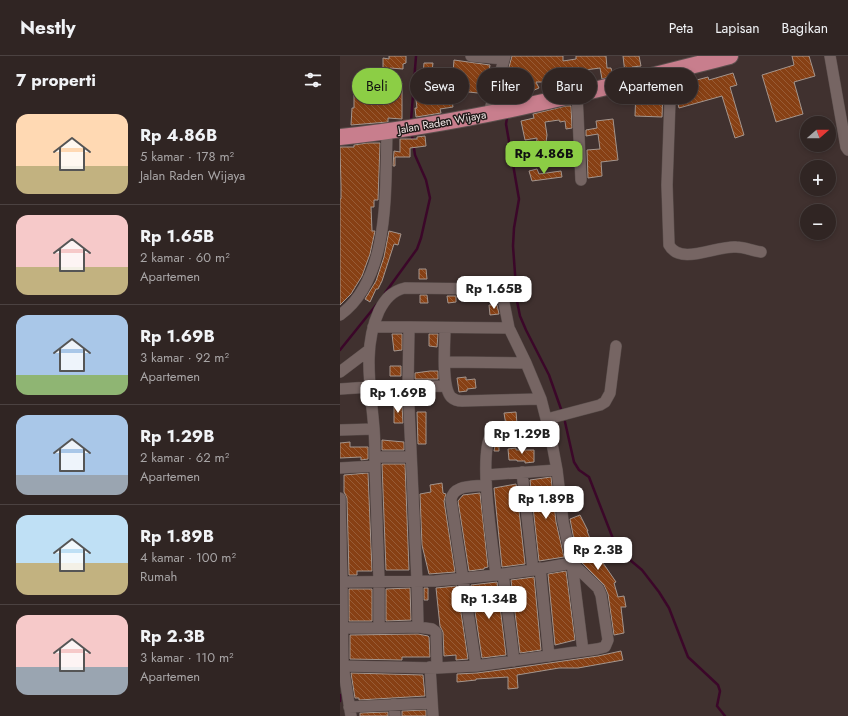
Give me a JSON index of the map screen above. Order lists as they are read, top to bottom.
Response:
{
  "streets": {
    "highway": ["Jalan Raden Wijaya"]
  },
  "north": "right",
  "page": {
    "header": "Nestly",
    "nav": ["Peta", "Lapisan", "Bagikan"],
    "heading": "7 properti",
    "chip": [
      "Beli",
      "Sewa",
      "Filter",
      "Baru",
      "Apartemen"
    ],
    "list": [
      {
        "name": "Rp 4.86B",
        "note": "5 kamar · 178 m² · Jalan Raden Wijaya"
      },
      {
        "name": "Rp 1.65B",
        "note": "2 kamar · 60 m² · Apartemen"
      },
      {
        "name": "Rp 1.69B",
        "note": "3 kamar · 92 m² · Apartemen"
      },
      {
        "name": "Rp 1.29B",
        "note": "2 kamar · 62 m² · Apartemen"
      },
      {
        "name": "Rp 1.89B",
        "note": "4 kamar · 100 m² · Rumah"
      },
      {
        "name": "Rp 2.3B",
        "note": "3 kamar · 110 m² · Apartemen"
      }
    ],
    "map_buttons": ["+", "−"],
    "price": [
      "Rp 4.86B",
      "Rp 1.65B",
      "Rp 1.69B",
      "Rp 1.29B",
      "Rp 1.89B",
      "Rp 2.3B",
      "Rp 1.34B"
    ]
  }
}
